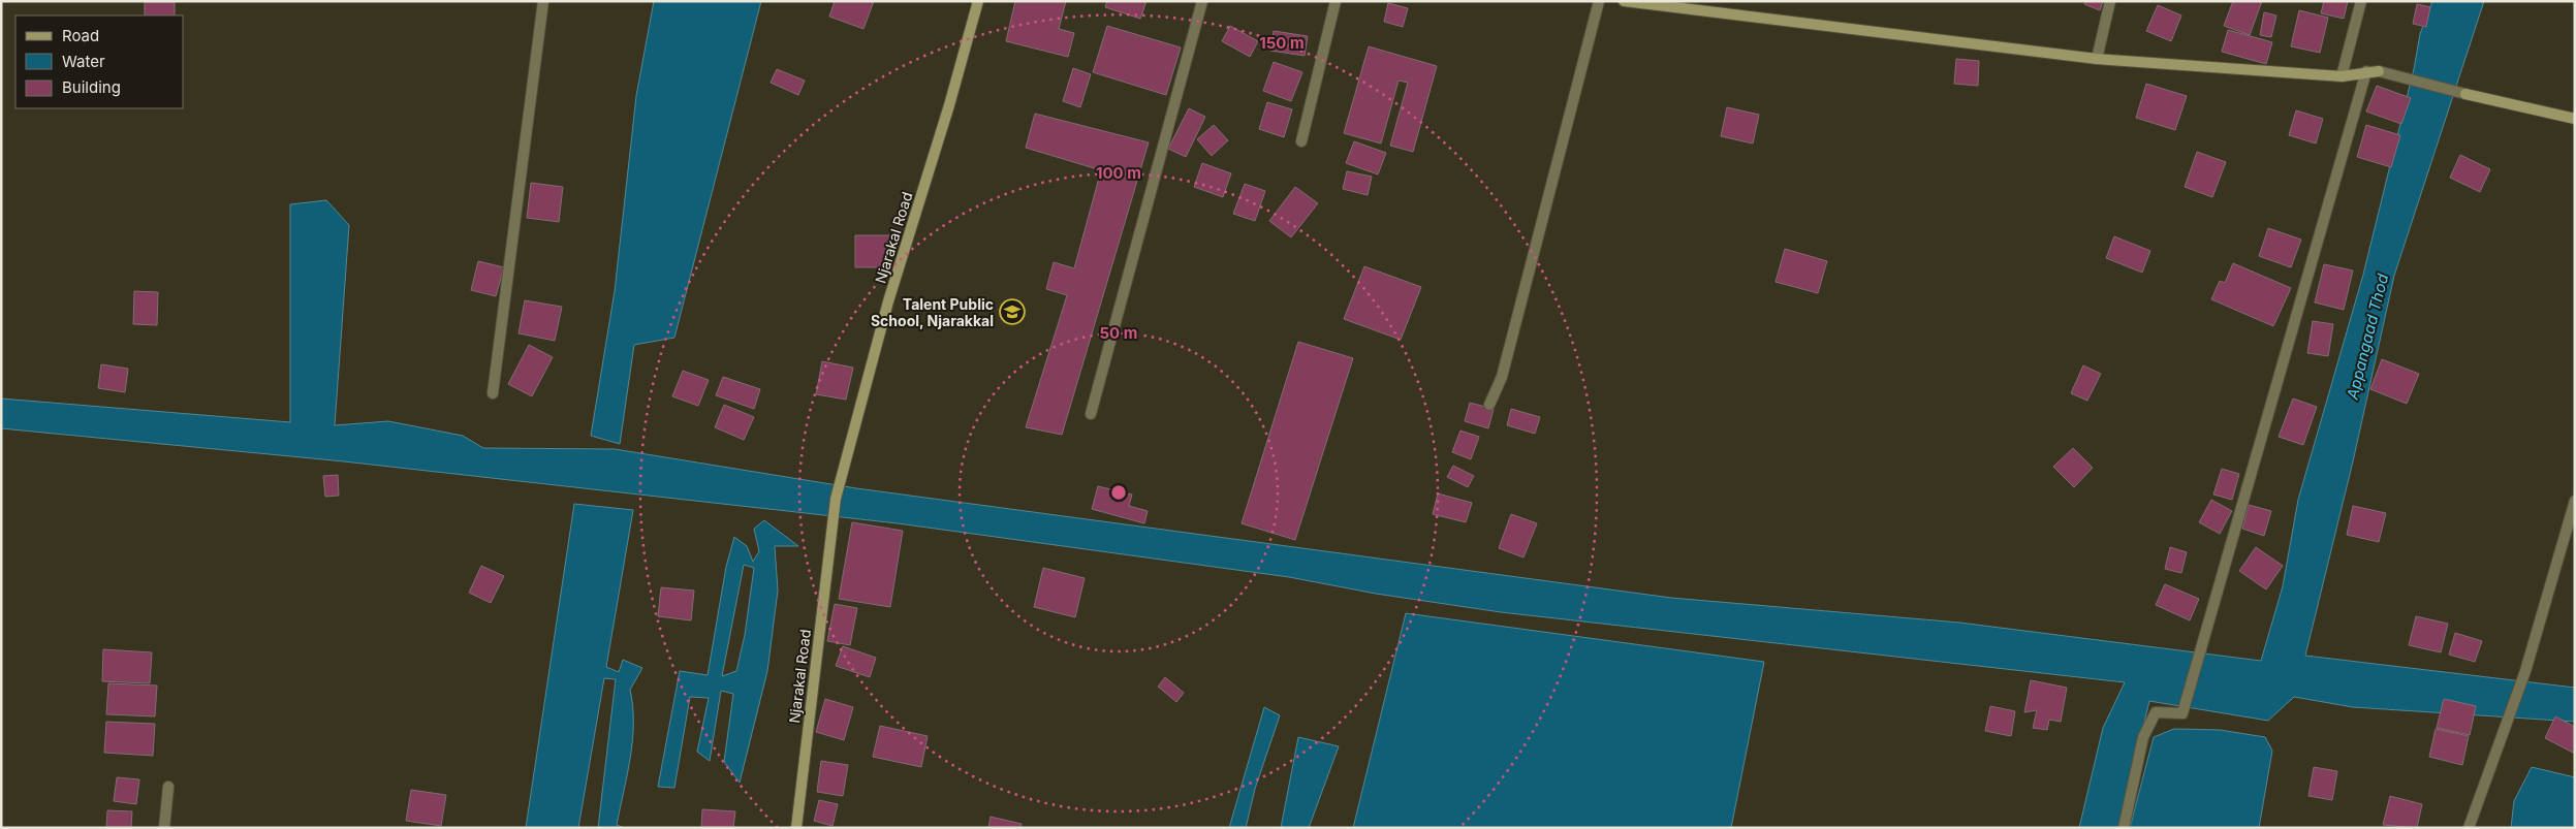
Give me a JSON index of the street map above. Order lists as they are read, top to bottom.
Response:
{
  "streets": {
    "street": ["Njarakal Road"]
  },
  "water": ["Appangaad Thod"],
  "places": {
    "school or university": ["Talent Public School, Njarakkal"]
  },
  "legend": ["Road", "Water", "Building"],
  "rings": ["150 m", "100 m", "50 m"]
}
